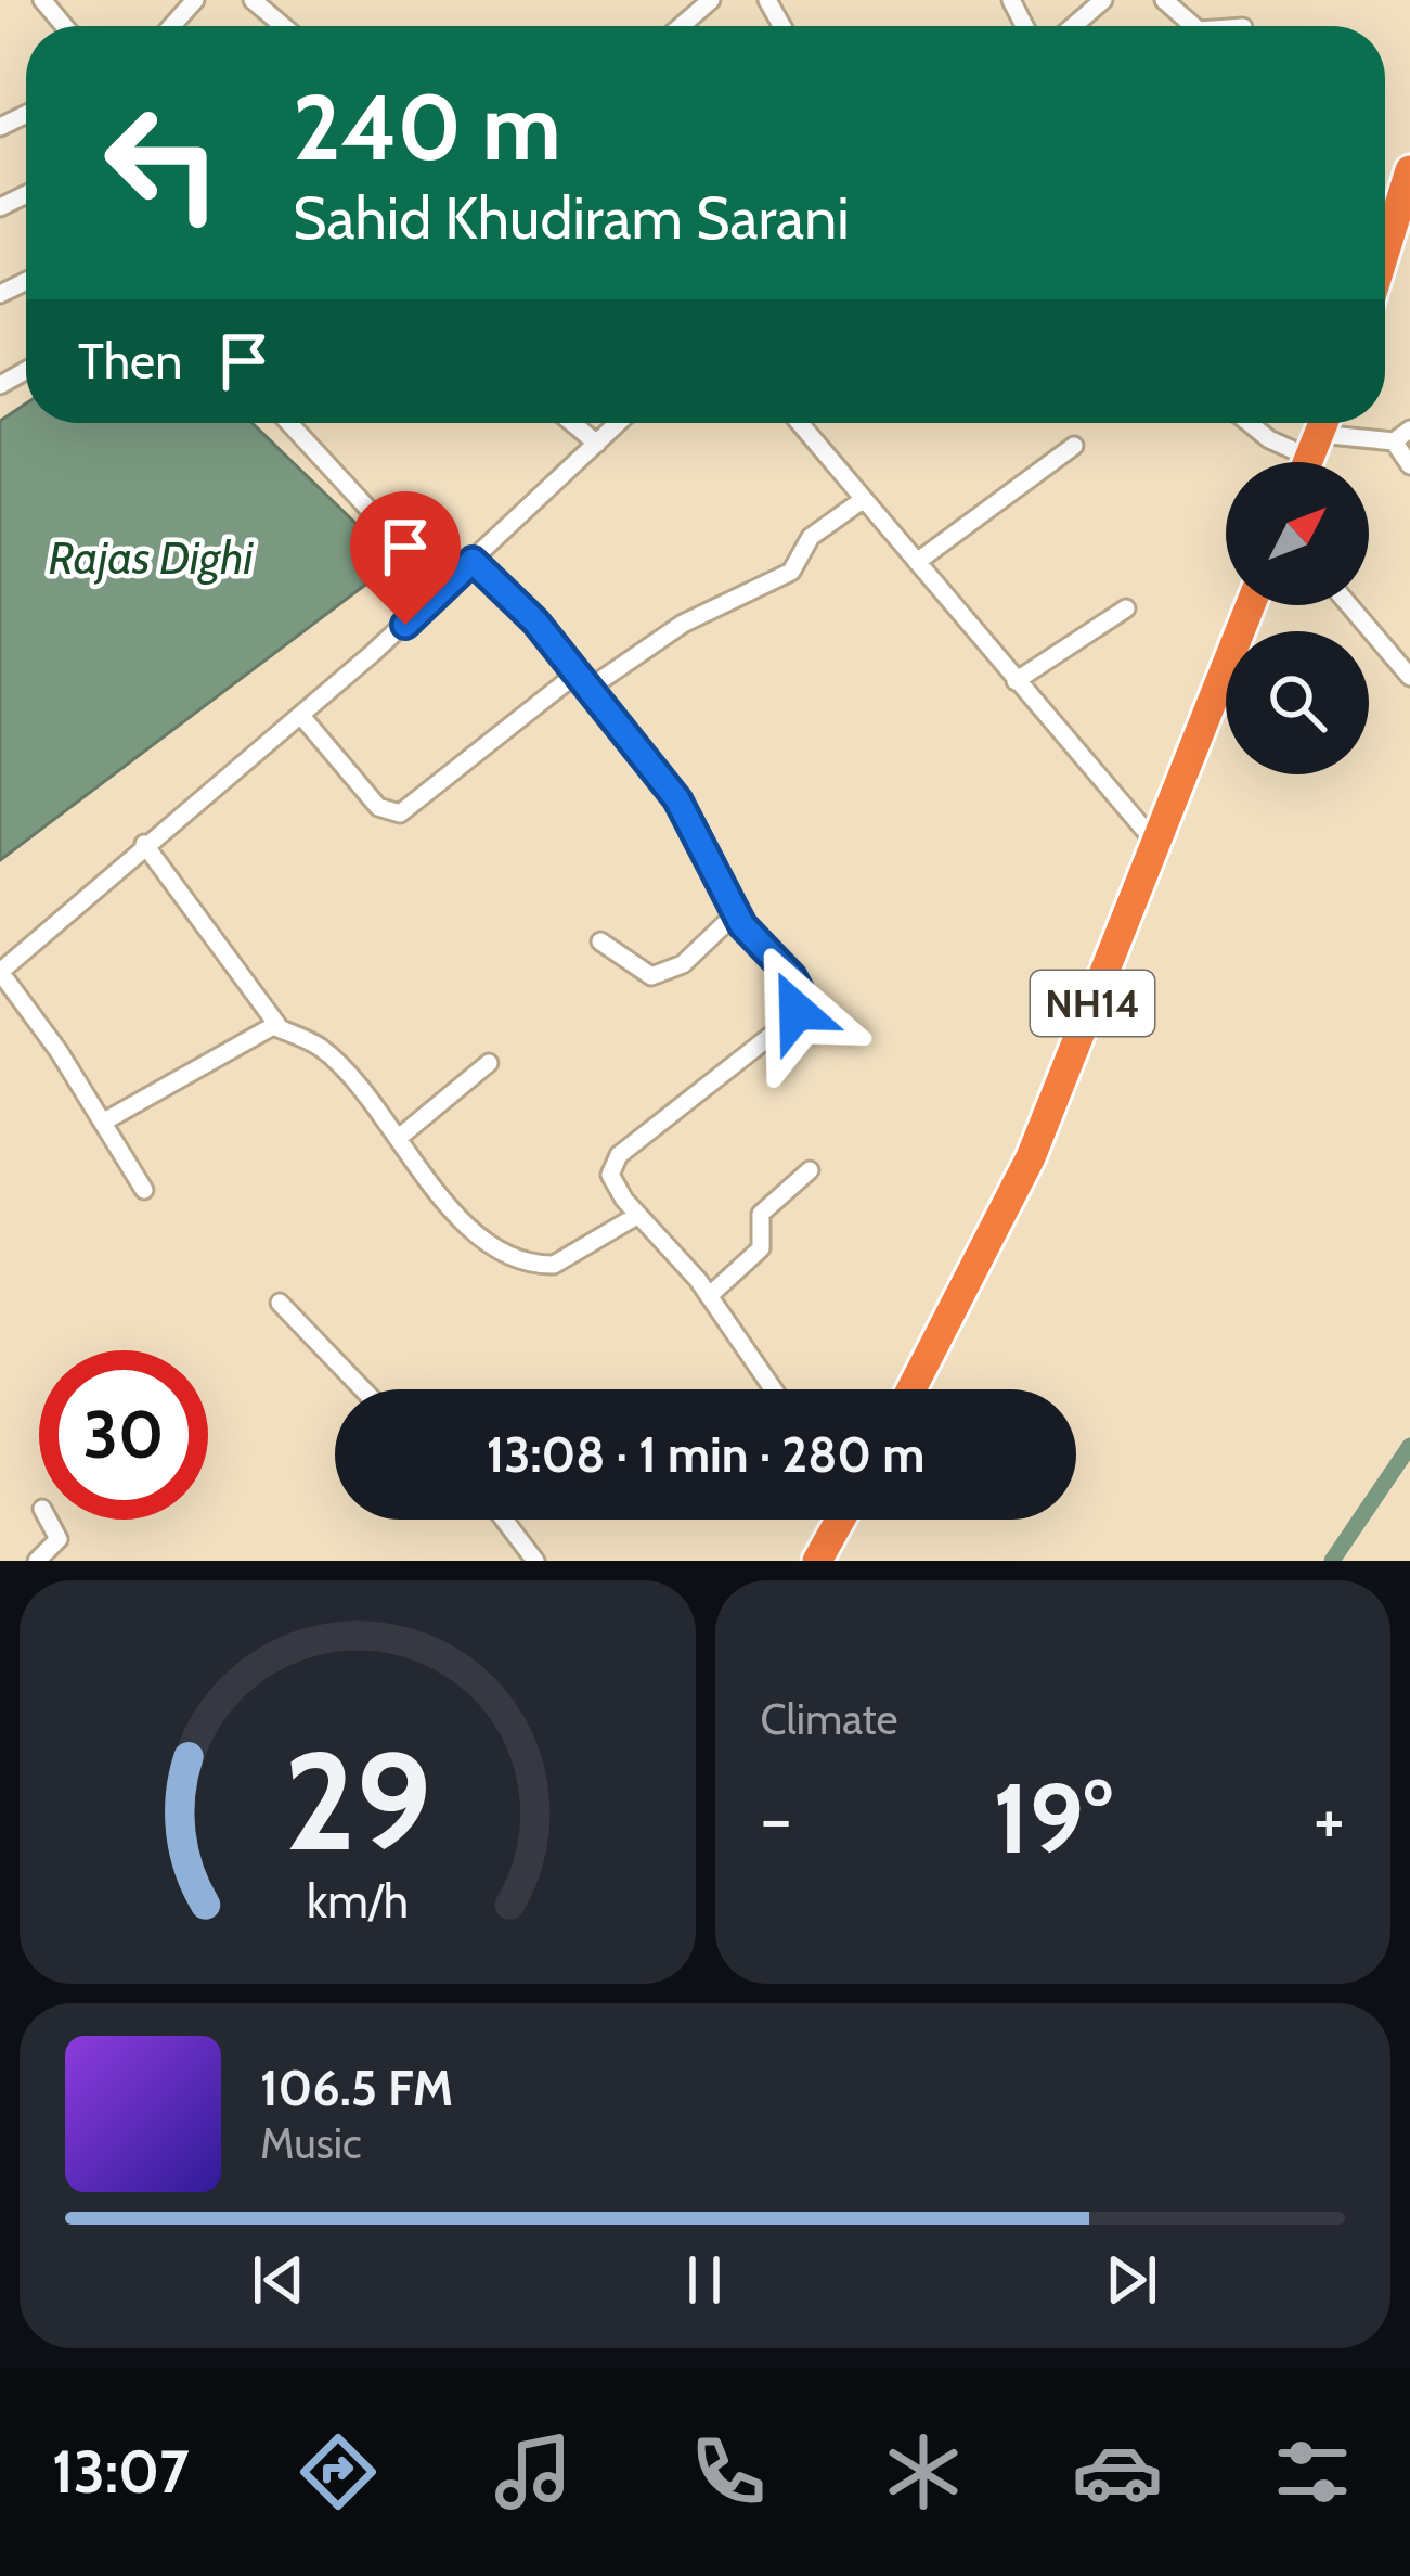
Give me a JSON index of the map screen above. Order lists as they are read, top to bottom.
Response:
{
  "streets": {
    "highway": ["NH14"]
  },
  "water": ["Rajas Dighi"],
  "north": "top right",
  "page": {
    "turn": ["240 m", "Sahid Khudiram Sarani"],
    "then": "Then",
    "limit": "30",
    "trip": "13:08 · 1 min · 280 m",
    "tile": "Climate",
    "heat": ["−", "19°", "+"],
    "song": ["106.5 FM", "Music"],
    "tabs": "13:07",
    "gauge": ["29", "km/h"]
  }
}
